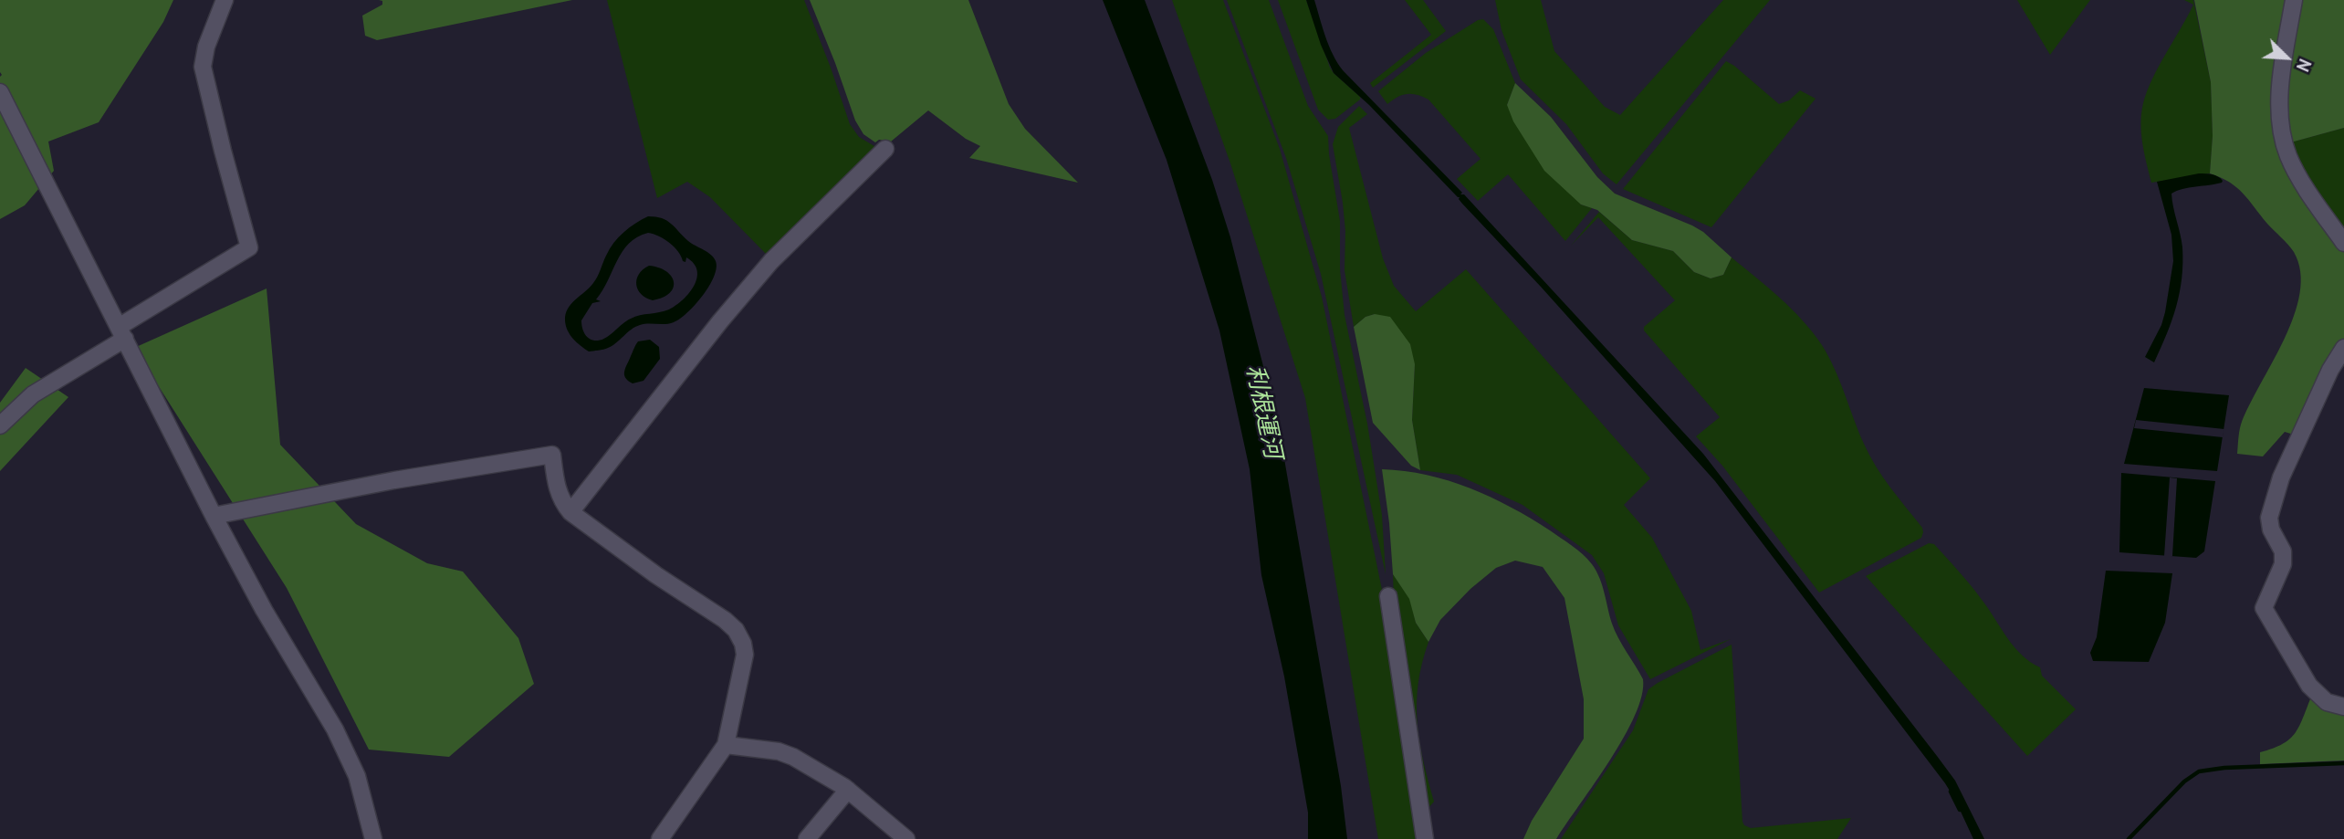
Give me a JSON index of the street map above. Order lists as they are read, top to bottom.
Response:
{
  "water": ["利根運河"],
  "north": "bottom right"
}
